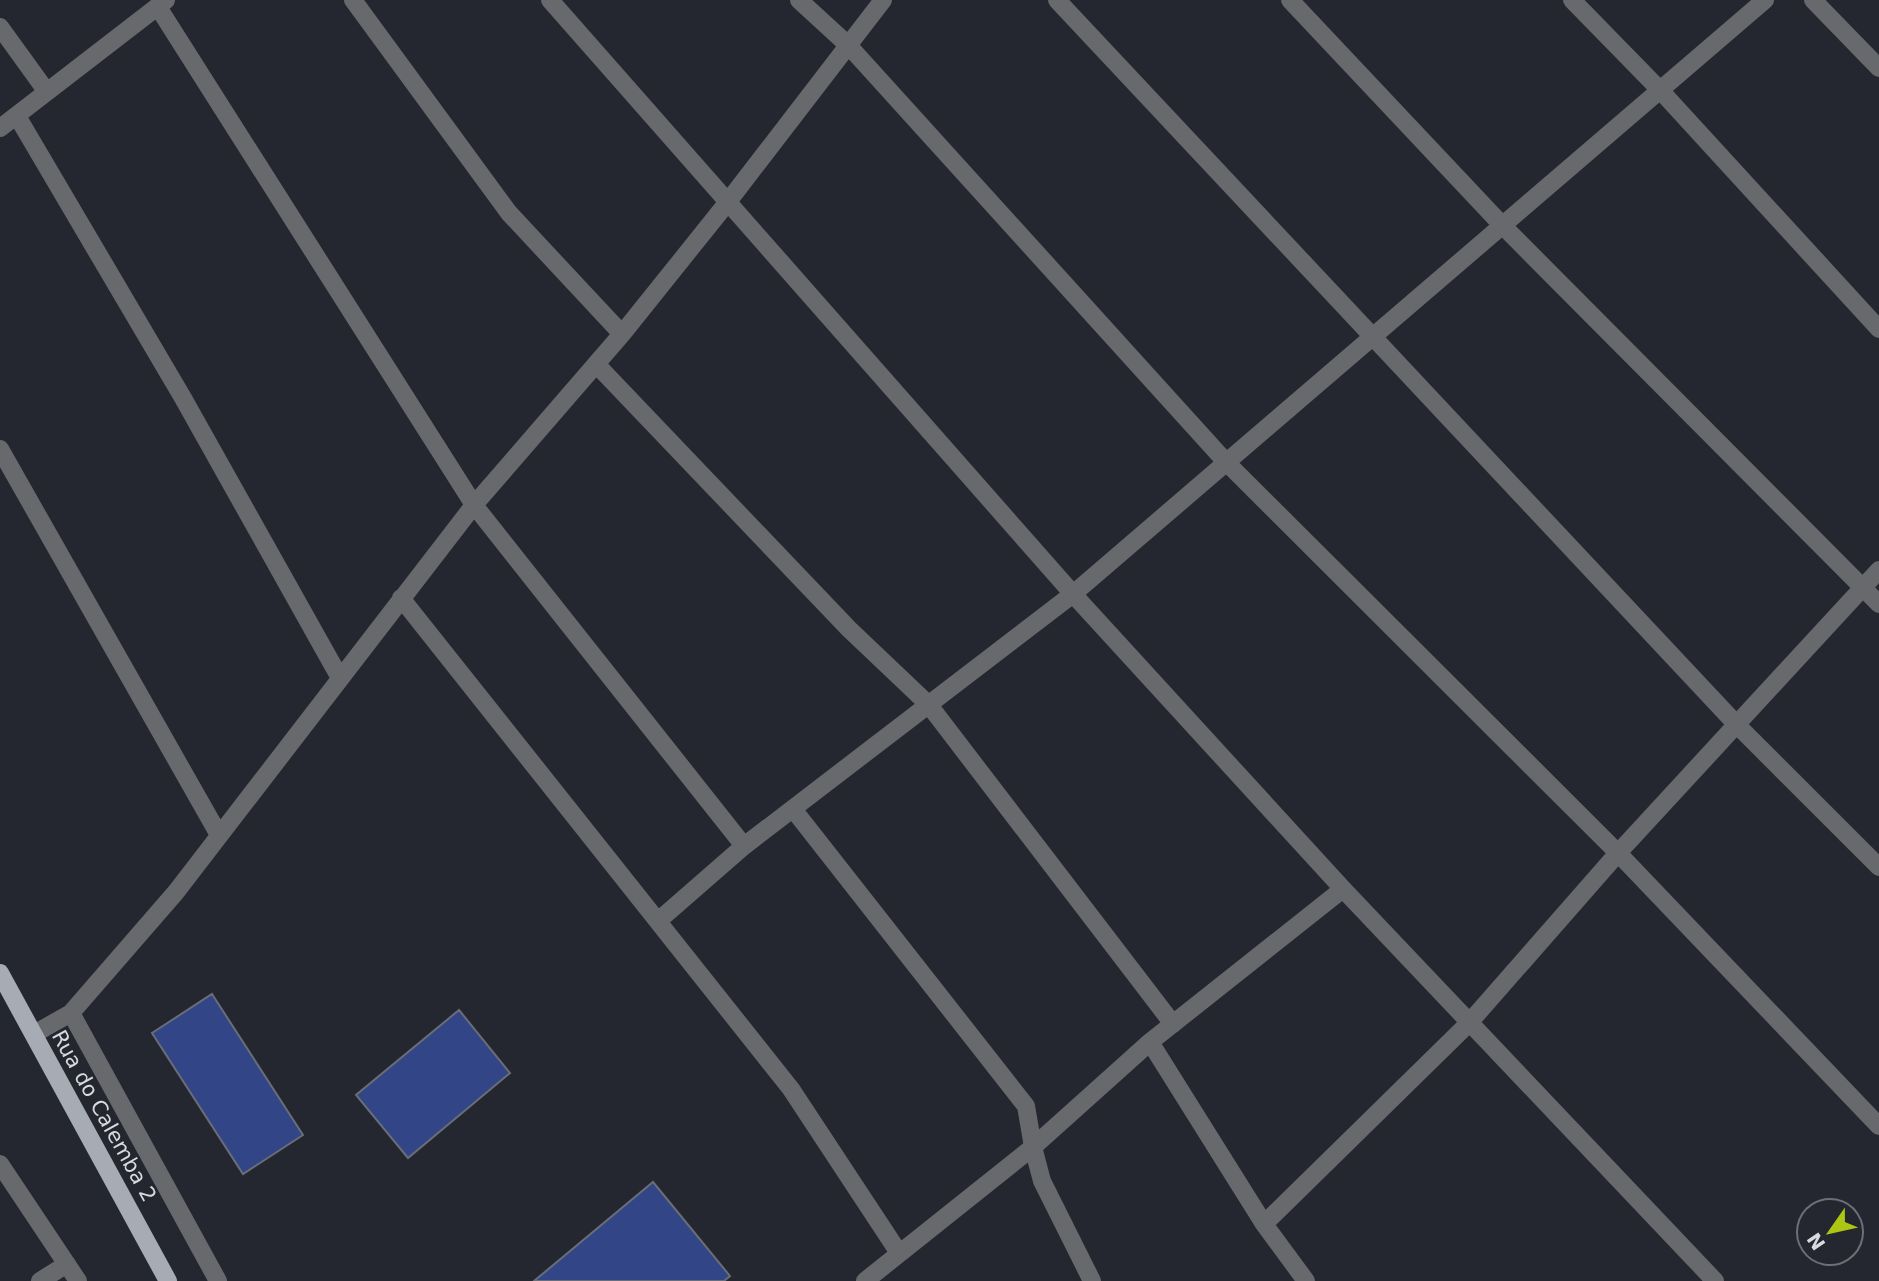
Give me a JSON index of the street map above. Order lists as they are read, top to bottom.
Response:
{
  "streets": {
    "main road": ["Rua do Calemba 2"]
  },
  "north": "bottom left"
}
